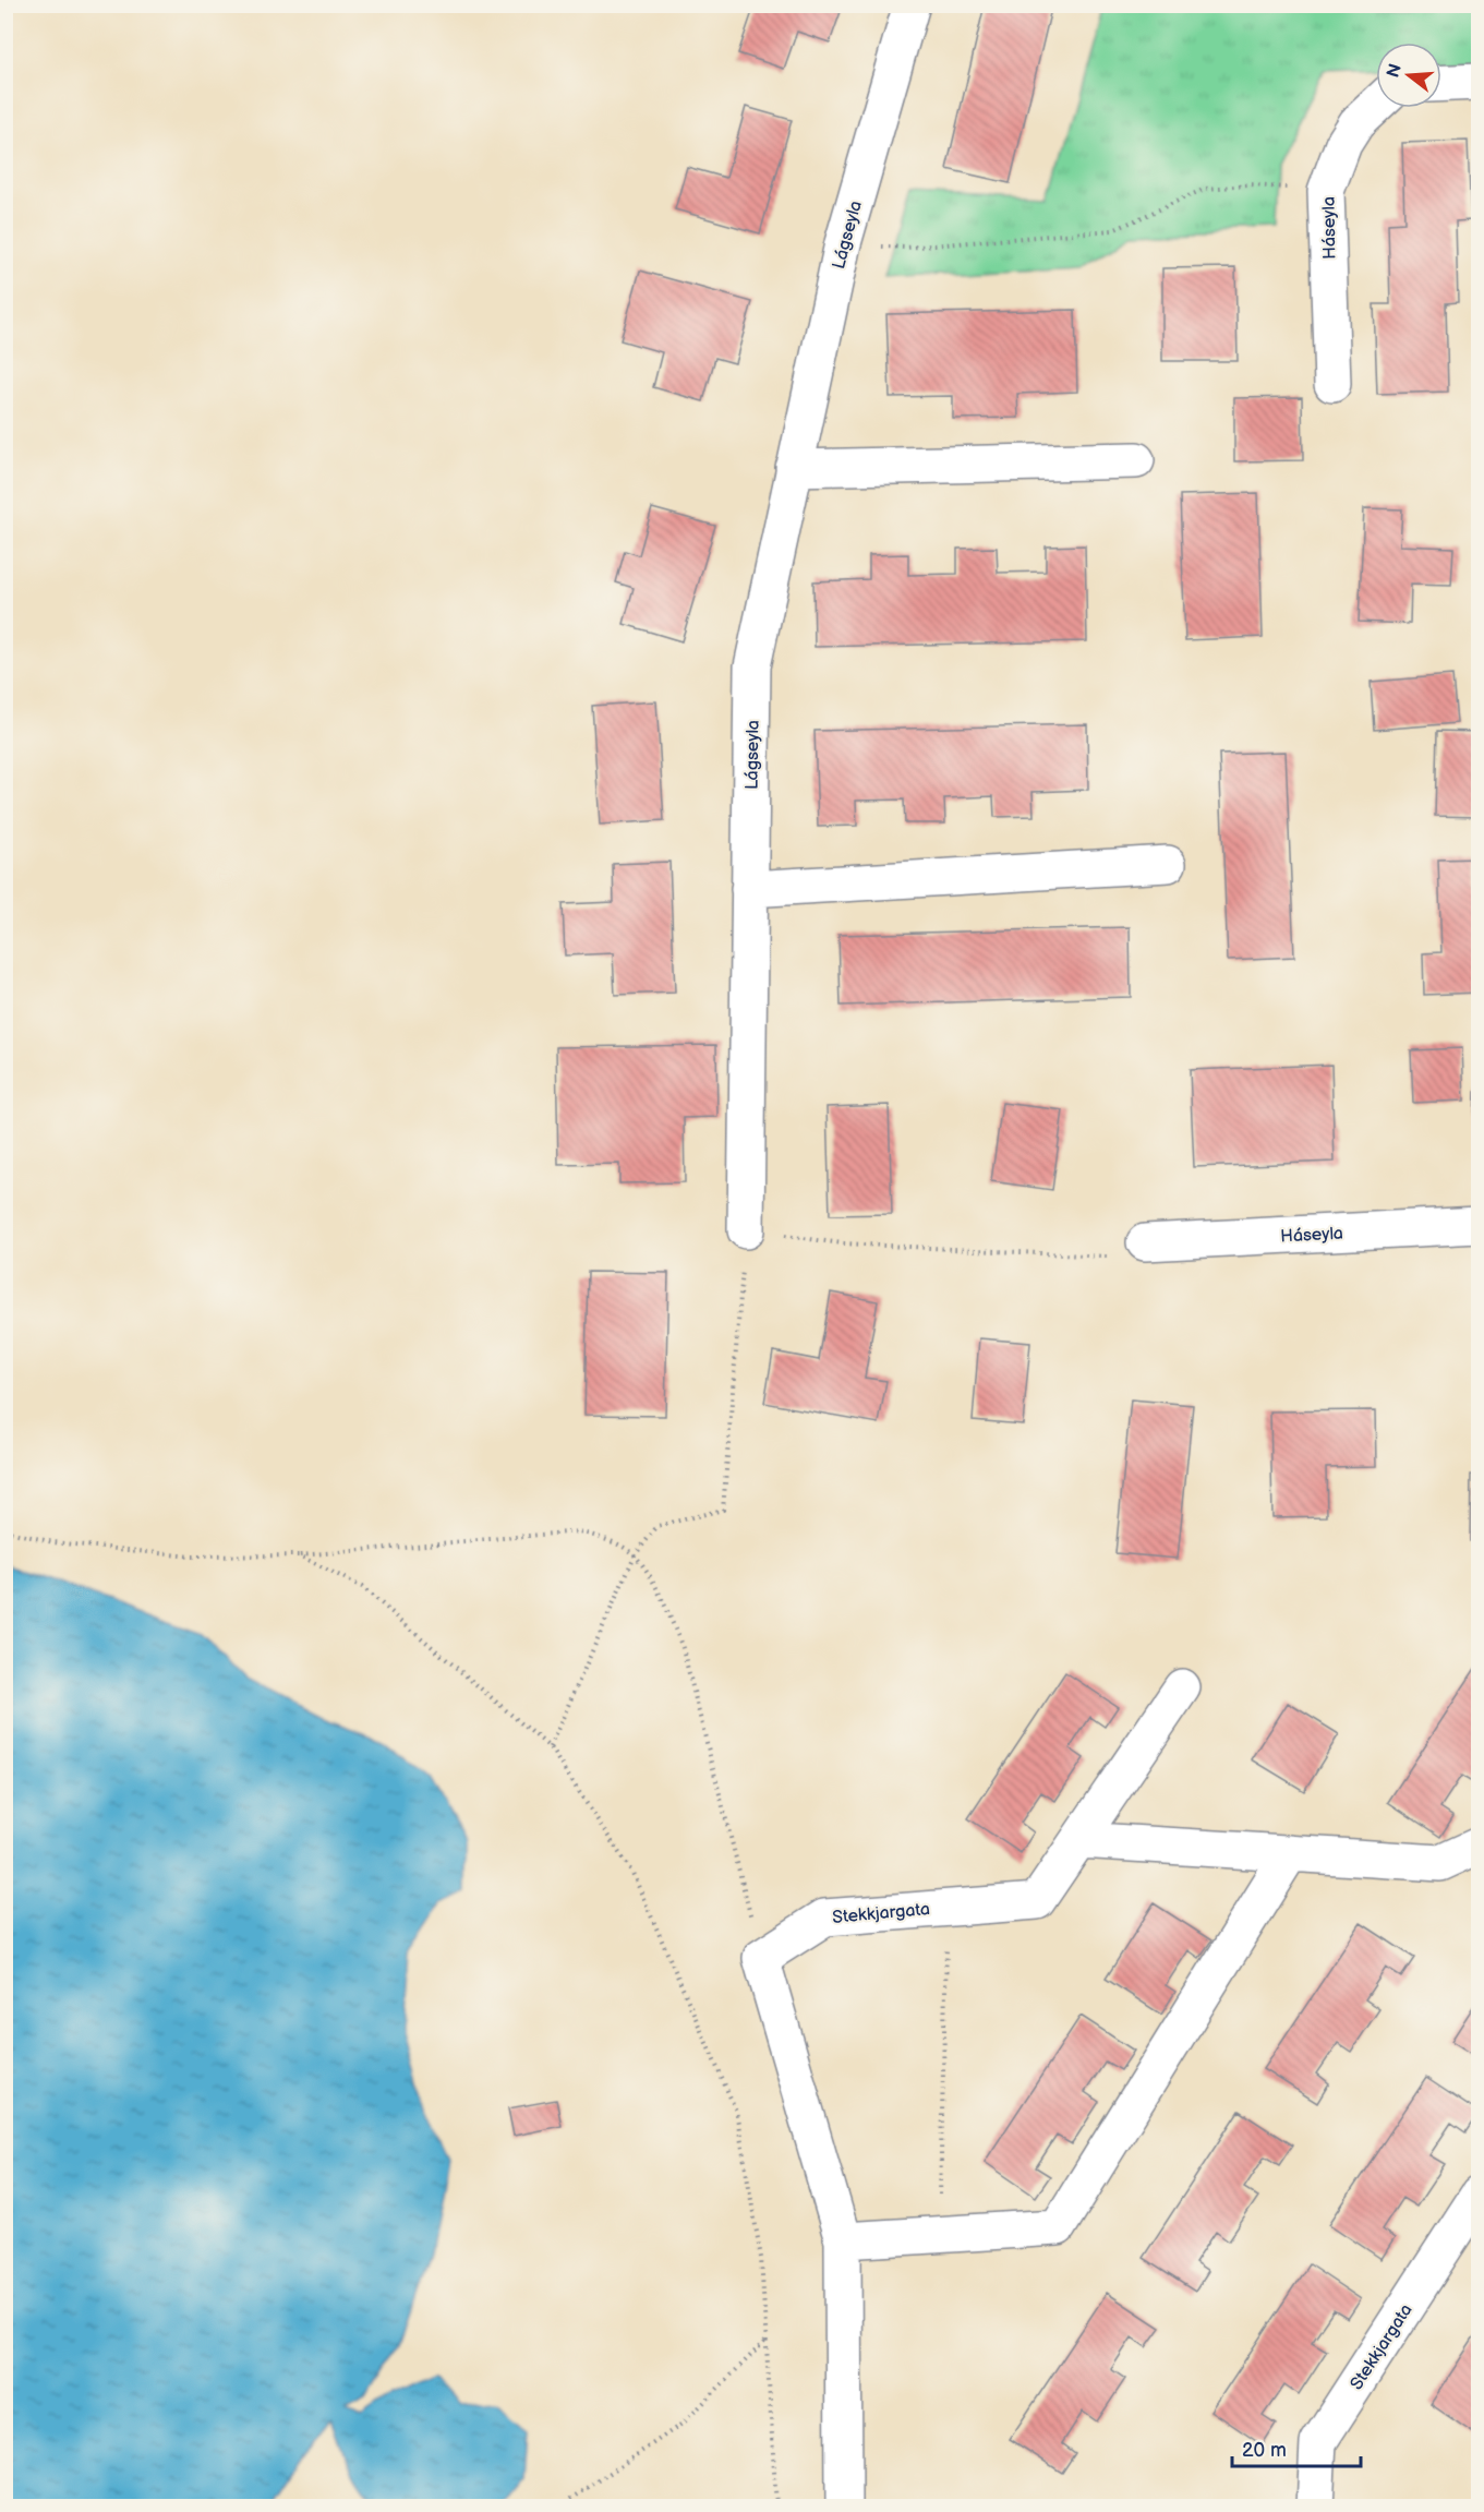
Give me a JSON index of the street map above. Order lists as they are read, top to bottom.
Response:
{
  "streets": {
    "street": ["Háseyla", "Lágseyla", "Stekkjargata"]
  },
  "scale_bar": "20 m",
  "north": "left"
}
